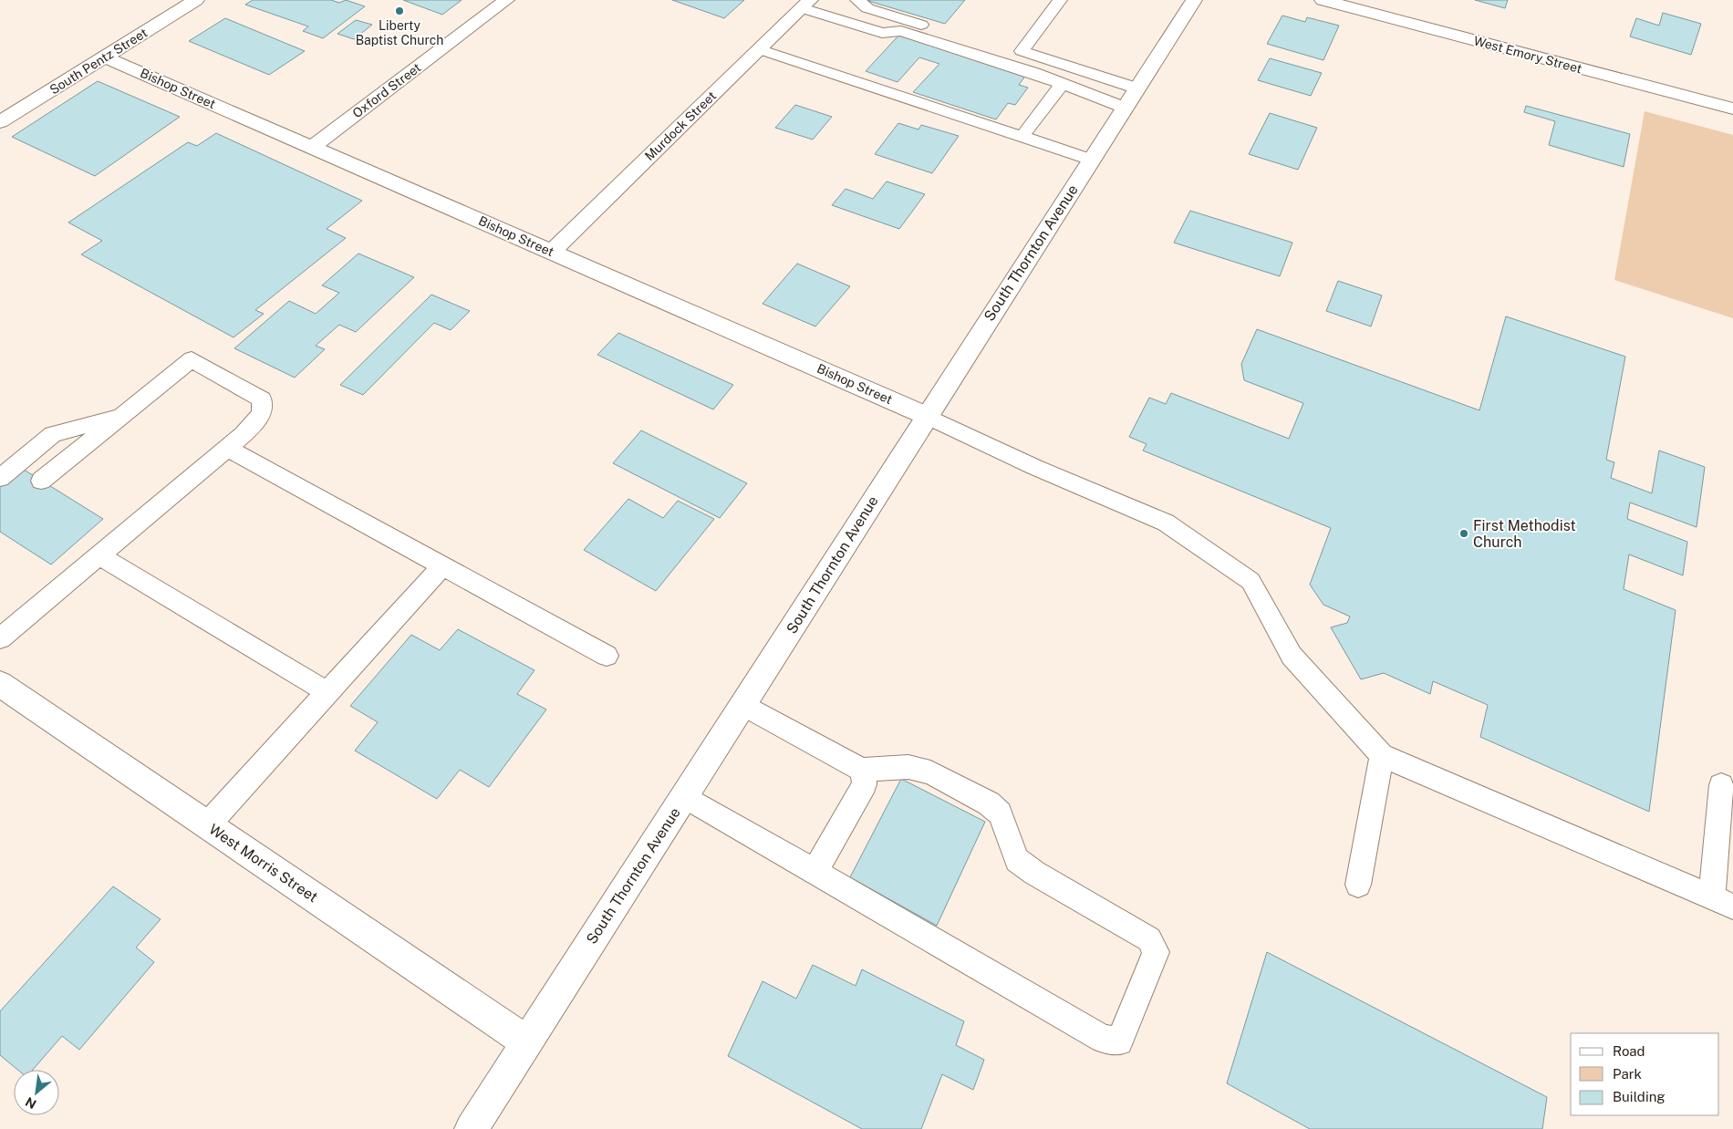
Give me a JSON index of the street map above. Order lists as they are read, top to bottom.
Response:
{
  "streets": {
    "street": [
      "West Emory Street",
      "South Pentz Street",
      "Bishop Street",
      "Oxford Street",
      "Murdock Street",
      "South Thornton Avenue",
      "West Morris Street"
    ]
  },
  "crossings": [
    ["South Pentz Street", "Bishop Street"],
    ["Bishop Street", "Oxford Street"],
    ["Bishop Street", "Murdock Street"],
    ["Bishop Street", "South Thornton Avenue"],
    ["South Thornton Avenue", "West Morris Street"]
  ],
  "places": ["Liberty Baptist Church", "First Methodist Church"],
  "legend": ["Road", "Park", "Building"],
  "north": "bottom left"
}
